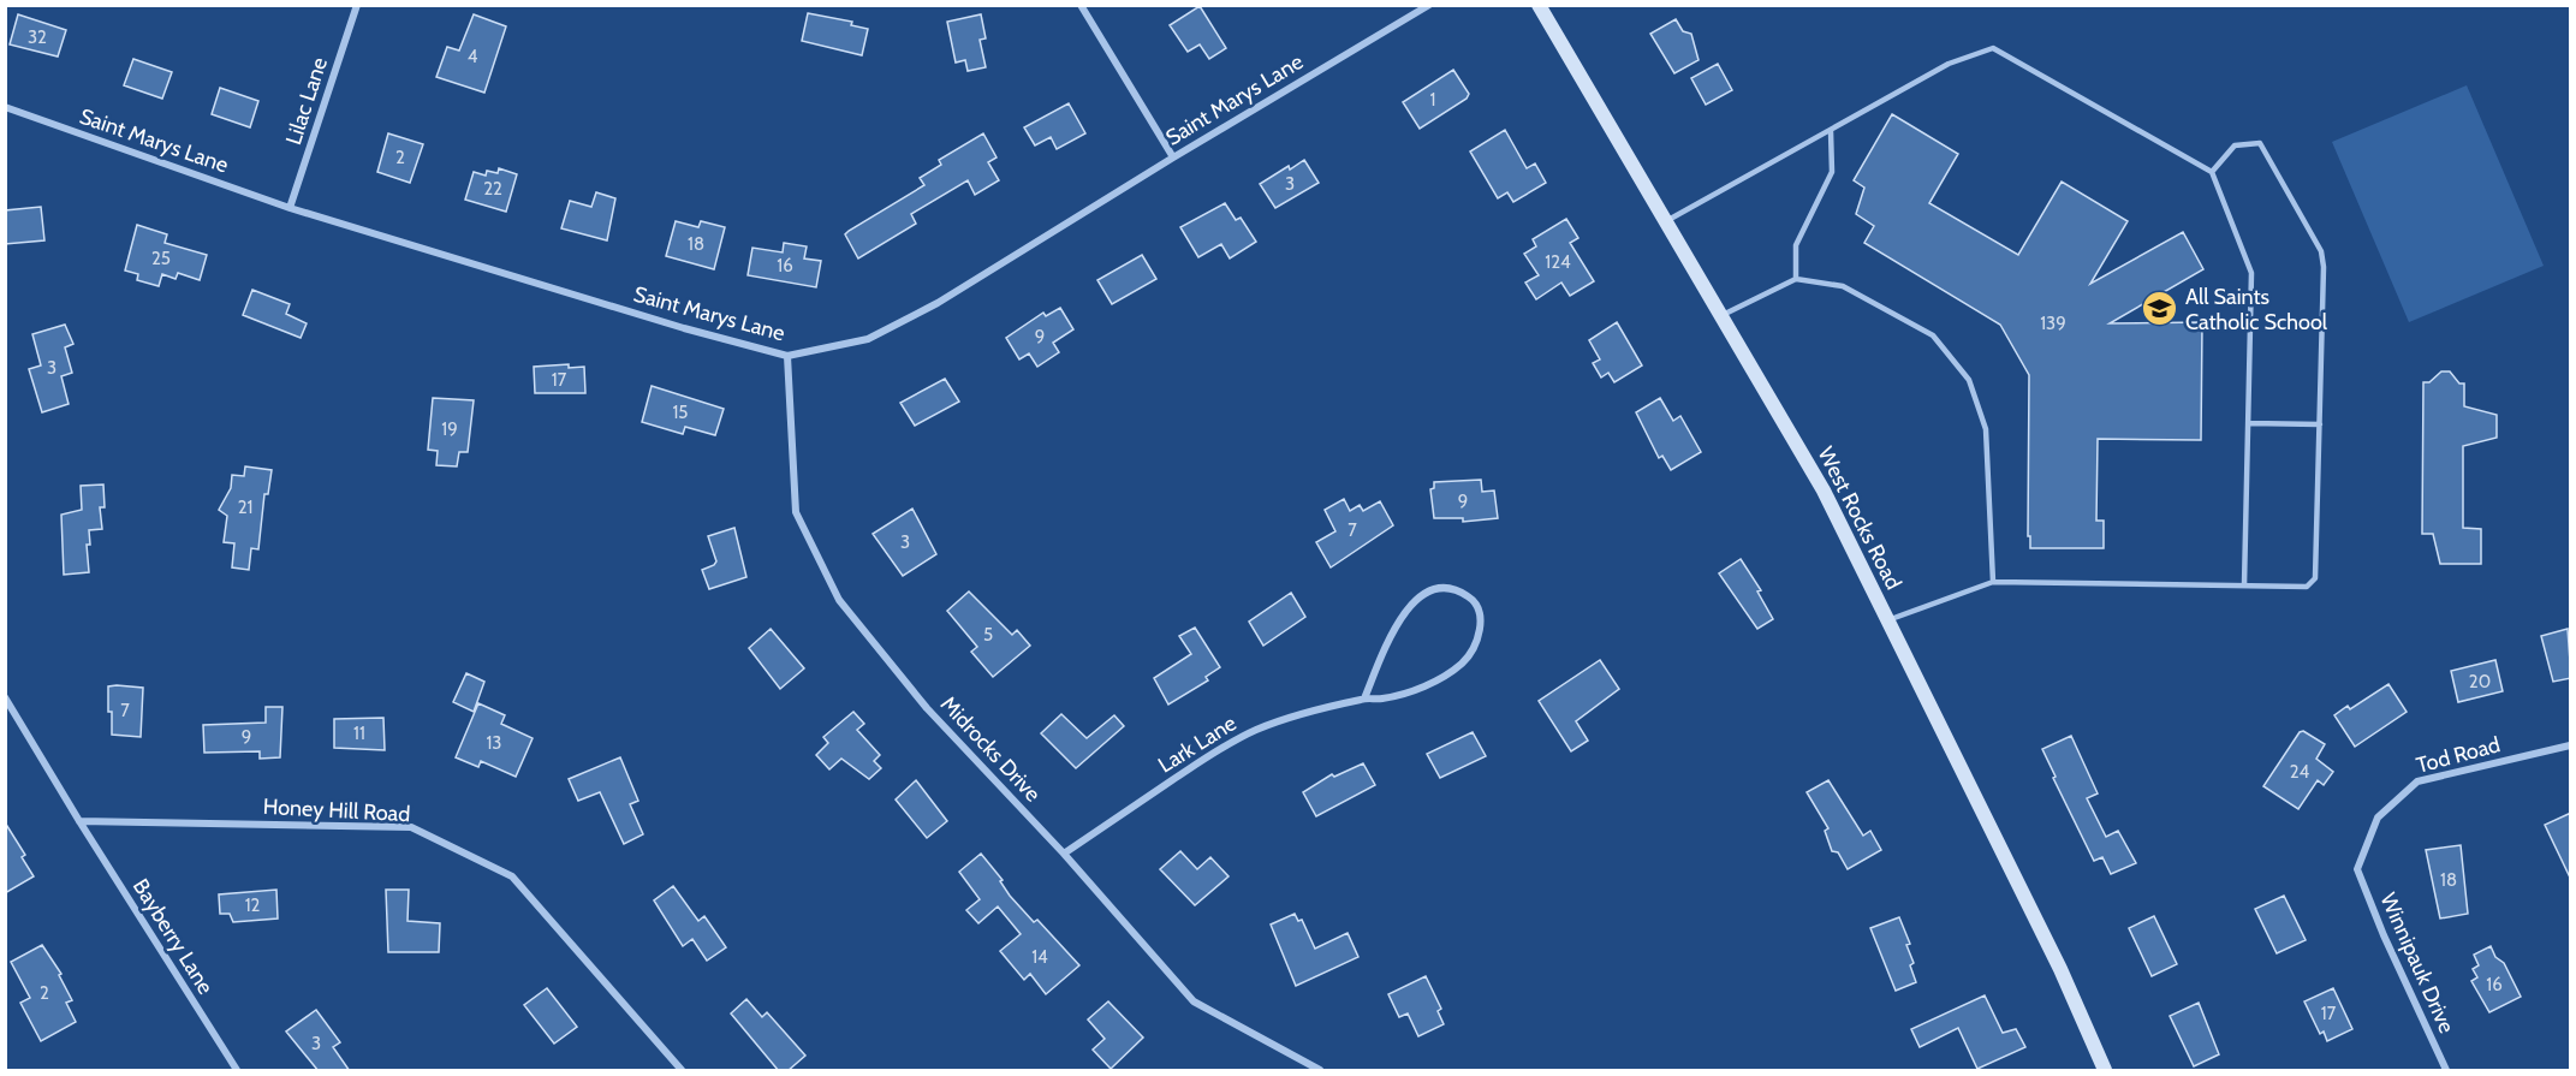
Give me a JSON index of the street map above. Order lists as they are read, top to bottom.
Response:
{
  "streets": {
    "main road": ["West Rocks Road"],
    "street": [
      "Saint Marys Lane",
      "Lilac Lane",
      "Lark Lane",
      "Midrocks Drive",
      "Tod Road",
      "Honey Hill Road",
      "Bayberry Lane",
      "Winnipauk Drive"
    ]
  },
  "crossings": [
    ["Saint Marys Lane", "Lilac Lane"],
    ["Saint Marys Lane", "Midrocks Drive"],
    ["Lark Lane", "Midrocks Drive"],
    ["Tod Road", "Winnipauk Drive"],
    ["Honey Hill Road", "Bayberry Lane"]
  ],
  "places": {
    "school or university": ["All Saints Catholic School"]
  },
  "house_numbers": [
    "32",
    "4",
    "1",
    "2",
    "3",
    "22",
    "18",
    "25",
    "124",
    "16",
    "139",
    "9",
    "3",
    "17",
    "15",
    "19",
    "9",
    "21",
    "7",
    "3",
    "5",
    "20",
    "7",
    "11",
    "9",
    "13",
    "24",
    "18",
    "12",
    "14",
    "16",
    "2",
    "17",
    "3"
  ]
}
